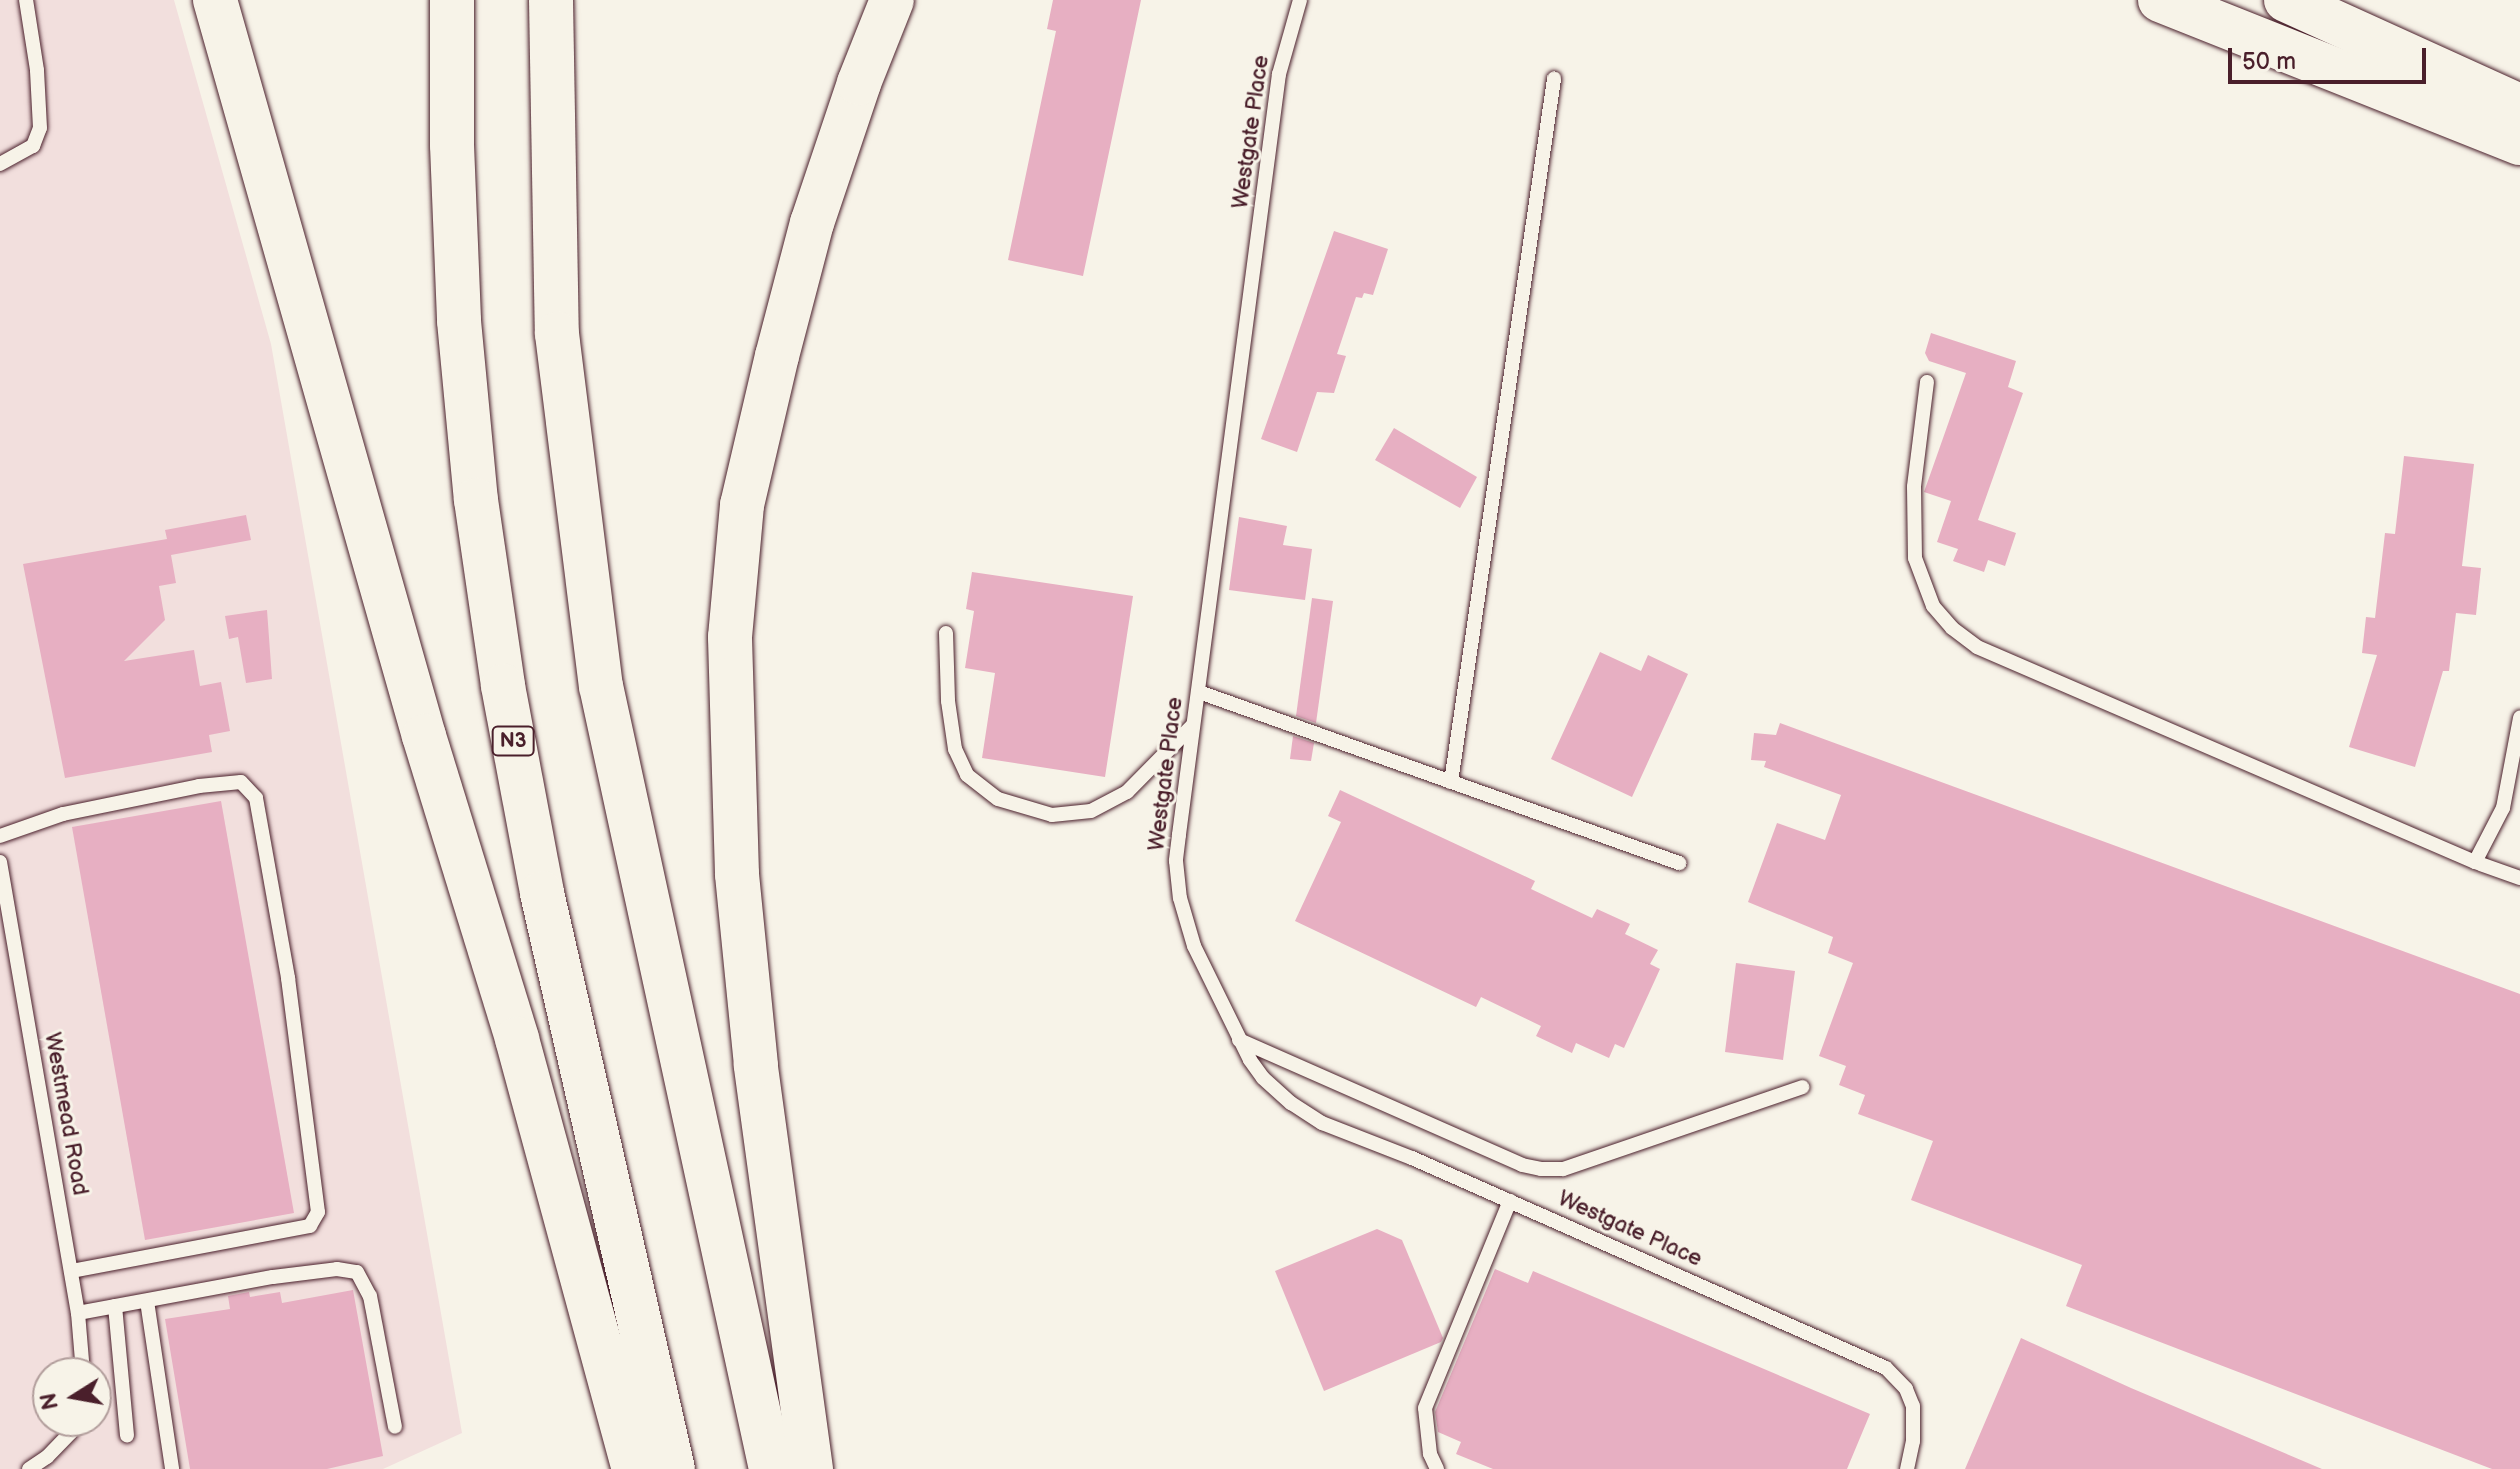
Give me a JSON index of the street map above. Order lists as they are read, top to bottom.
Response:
{
  "streets": {
    "highway": ["N3"],
    "lane": ["Westgate Place", "Westmead Road"]
  },
  "scale_bar": "50 m",
  "north": "left"
}
